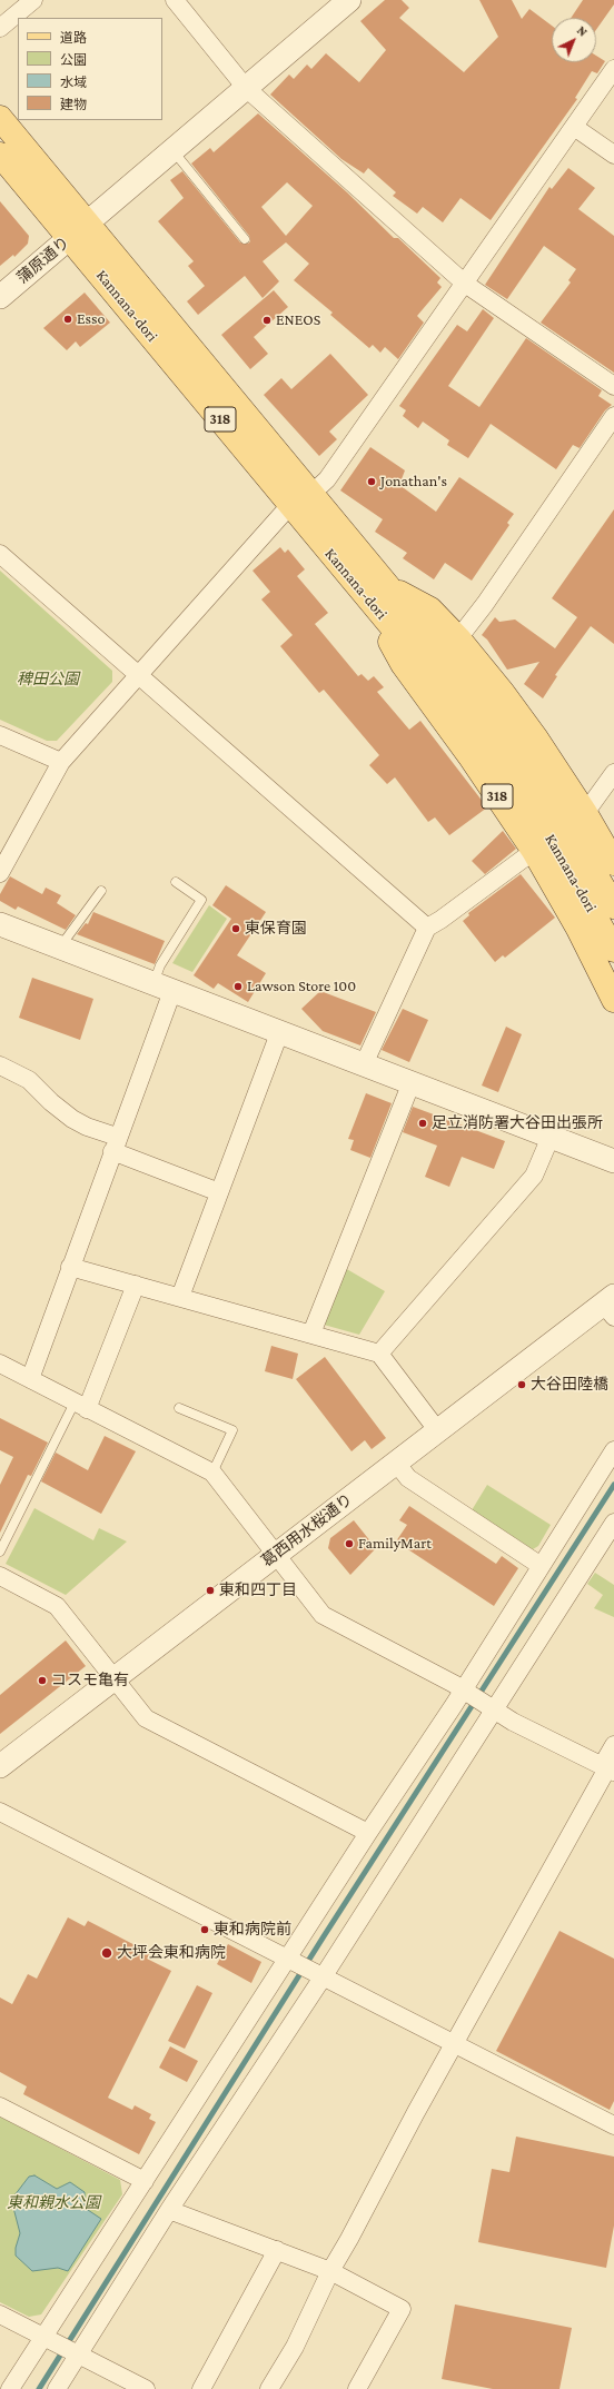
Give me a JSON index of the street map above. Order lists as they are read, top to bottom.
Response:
{
  "streets": {
    "main road": ["Kannana-dori", "318"],
    "street": ["蒲原通り", "葛西用水桜通り"]
  },
  "crossings": [
    ["蒲原通り", "Kannana-dori"],
    ["蒲原通り", "318"],
    ["Kannana-dori", "318"]
  ],
  "parks": ["稗田公園", "東和親水公園"],
  "places": [
    "Esso",
    "ENEOS",
    "Jonathan's",
    "東保育園",
    "Lawson Store 100",
    "足立消防署大谷田出張所",
    "大谷田陸橋",
    "FamilyMart",
    "東和四丁目",
    "コスモ亀有",
    "東和病院前",
    "大坪会東和病院"
  ],
  "legend": [
    "道路",
    "公園",
    "水域",
    "建物"
  ],
  "north": "top right"
}
